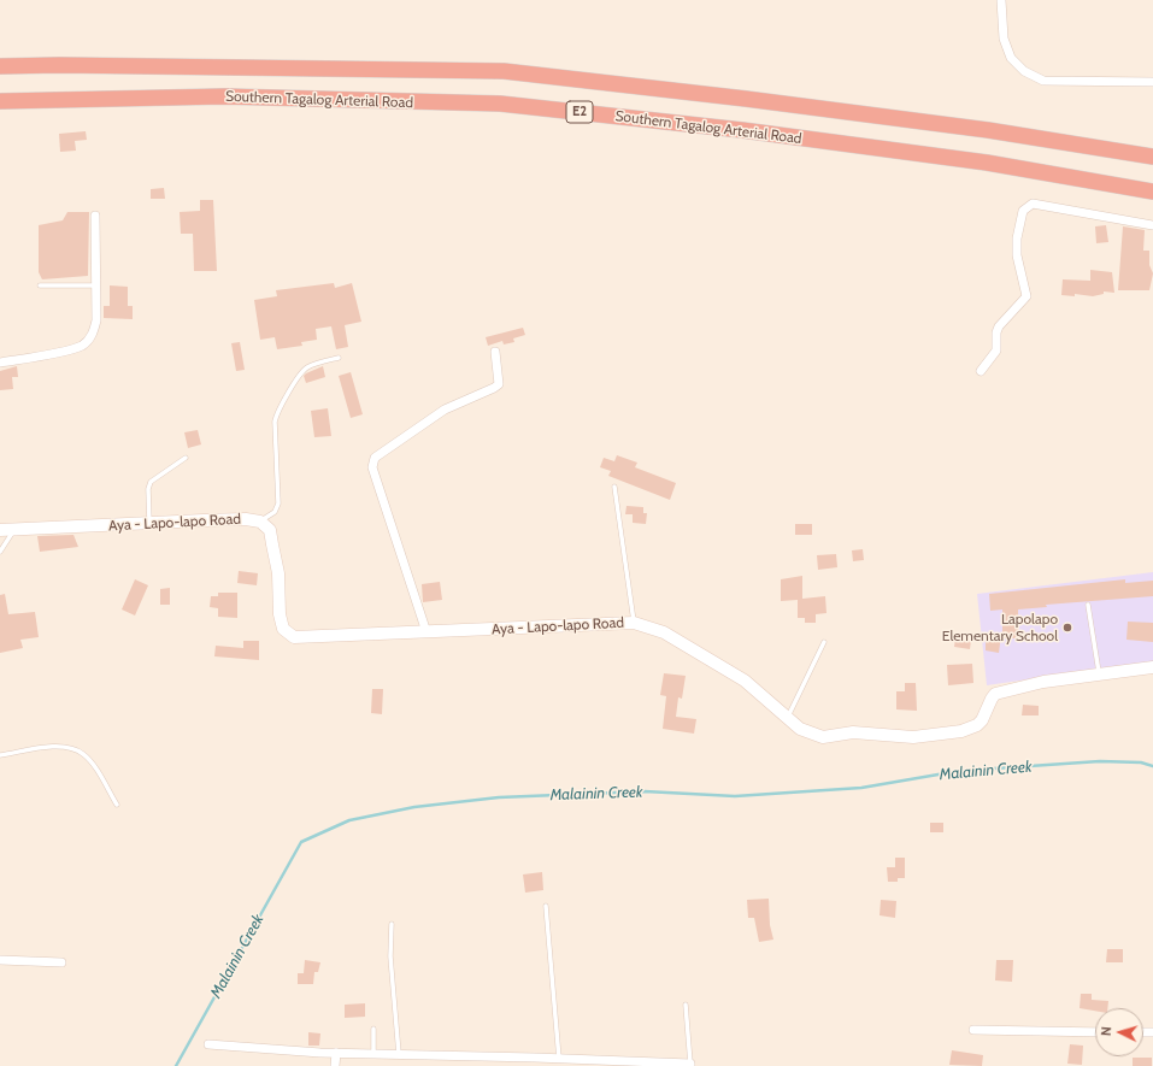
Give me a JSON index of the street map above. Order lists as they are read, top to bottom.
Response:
{
  "streets": {
    "highway": ["Southern Tagalog Arterial Road", "E2"],
    "street": ["Aya - Lapo-lapo Road"]
  },
  "water": ["Malainin Creek"],
  "places": ["Lapolapo Elementary School"],
  "north": "left"
}
